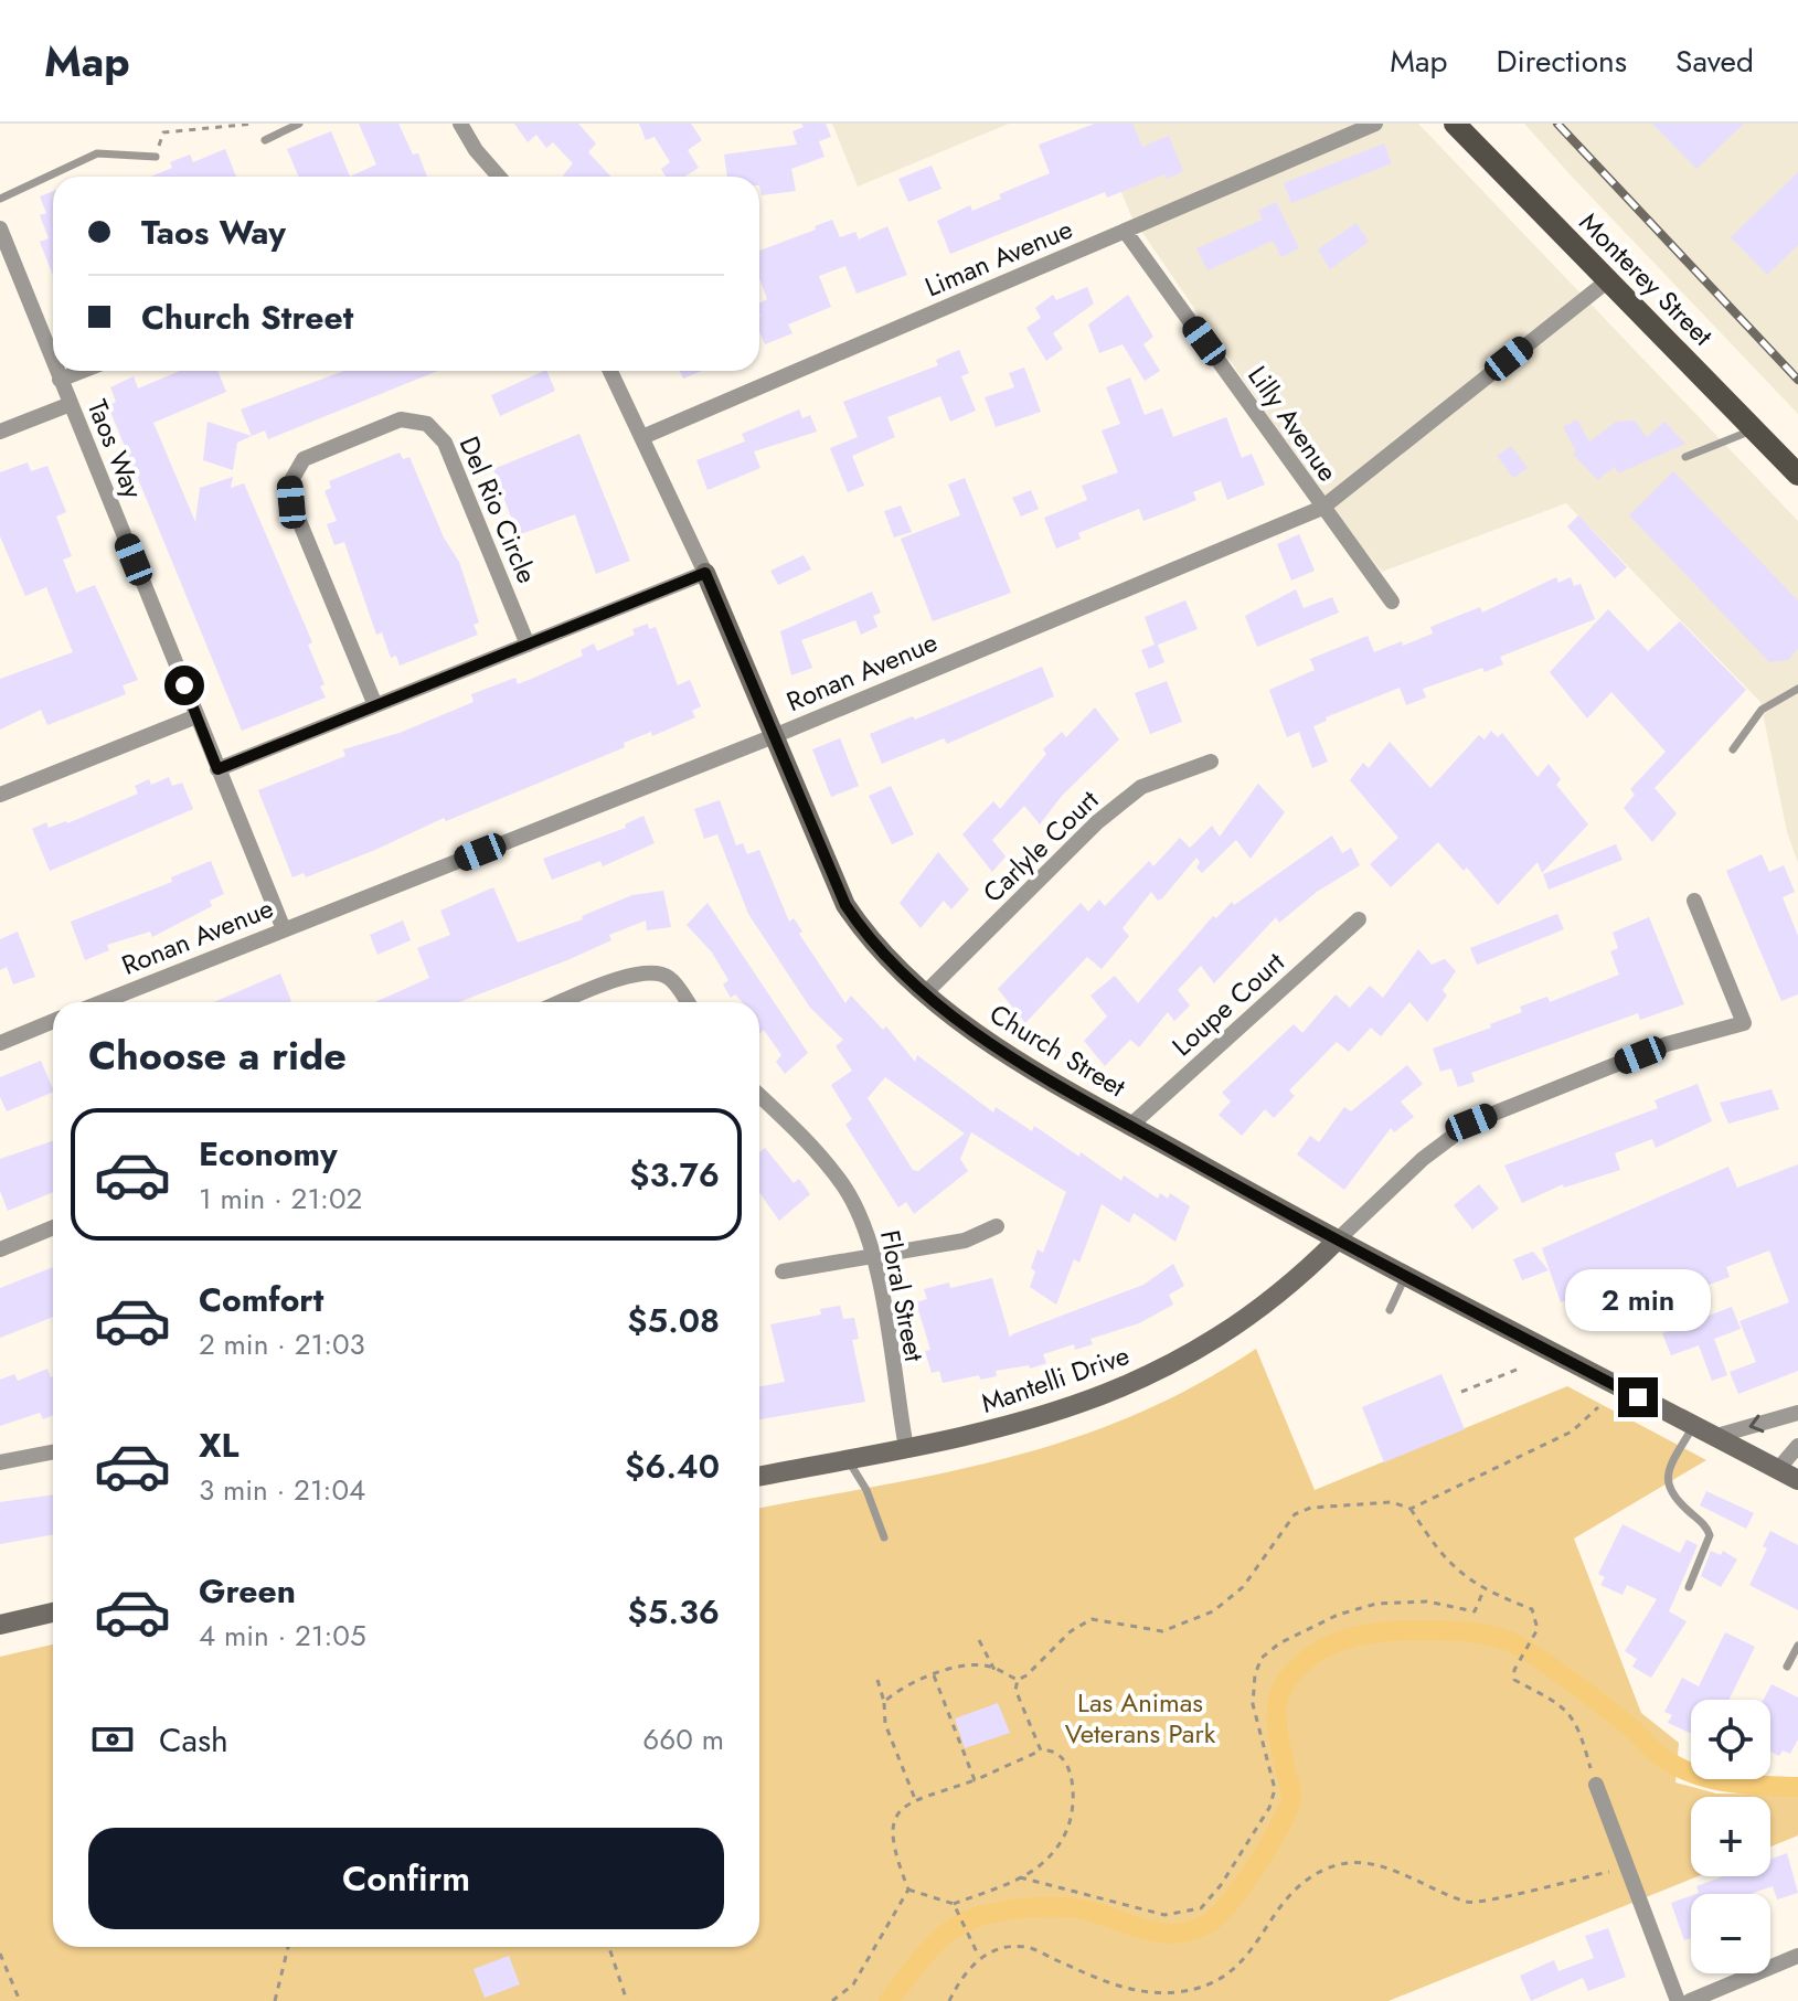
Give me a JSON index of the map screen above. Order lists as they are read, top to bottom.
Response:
{
  "streets": {
    "main road": ["Monterey Street"],
    "street": [
      "Liman Avenue",
      "Lilly Avenue",
      "Taos Way",
      "Del Rio Circle",
      "Ronan Avenue",
      "Carlyle Court",
      "Loupe Court",
      "Church Street",
      "Floral Street",
      "Mantelli Drive"
    ]
  },
  "crossings": [
    ["Liman Avenue", "Lilly Avenue"],
    ["Liman Avenue", "Church Street"],
    ["Monterey Street", "Ronan Avenue"],
    ["Lilly Avenue", "Ronan Avenue"],
    ["Taos Way", "Ronan Avenue"],
    ["Ronan Avenue", "Church Street"],
    ["Carlyle Court", "Church Street"],
    ["Loupe Court", "Church Street"],
    ["Church Street", "Mantelli Drive"],
    ["Floral Street", "Mantelli Drive"]
  ],
  "parks": ["Las Animas Veterans Park"],
  "page": {
    "header": "Map",
    "nav": ["Map", "Directions", "Saved"],
    "banner": ["Taos Way", "Church Street"],
    "heading": "Choose a ride",
    "list": [
      {
        "name": "Economy",
        "note": "1 min · 21:02",
        "value": "$3.76"
      },
      {
        "name": "Comfort",
        "note": "2 min · 21:03",
        "value": "$5.08"
      },
      {
        "name": "XL",
        "note": "3 min · 21:04",
        "value": "$6.40"
      },
      {
        "name": "Green",
        "note": "4 min · 21:05",
        "value": "$5.36"
      }
    ],
    "bubble": "2 min",
    "pay": ["Cash", "660 m"],
    "map_buttons": ["+", "−"],
    "buttons": "Confirm"
  }
}
